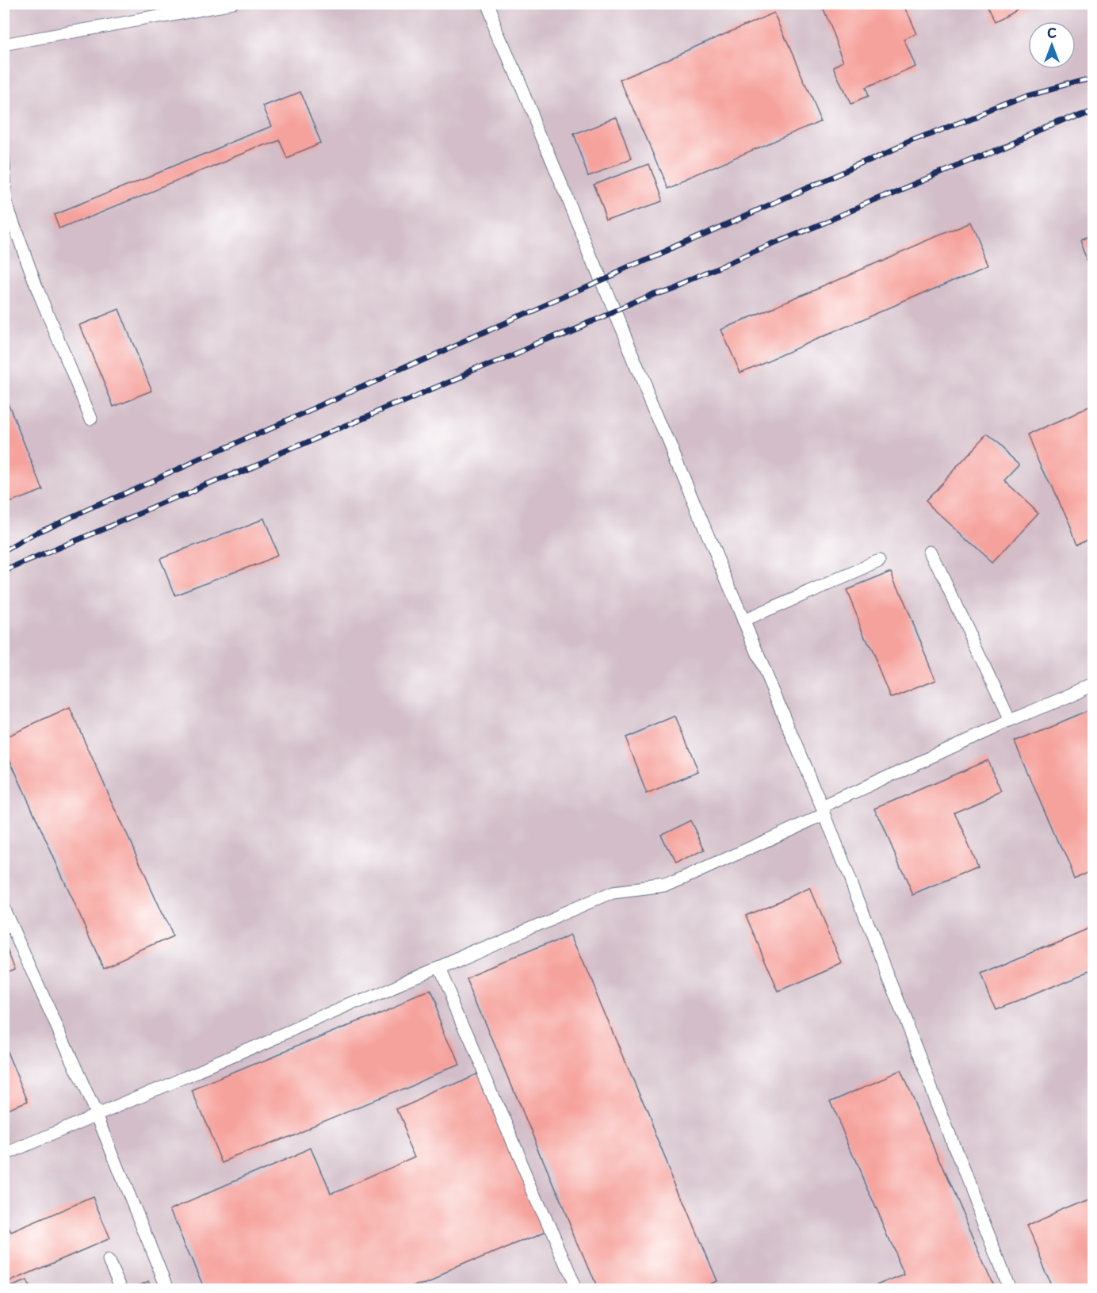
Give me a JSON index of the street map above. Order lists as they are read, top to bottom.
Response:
{
  "north": "top"
}
